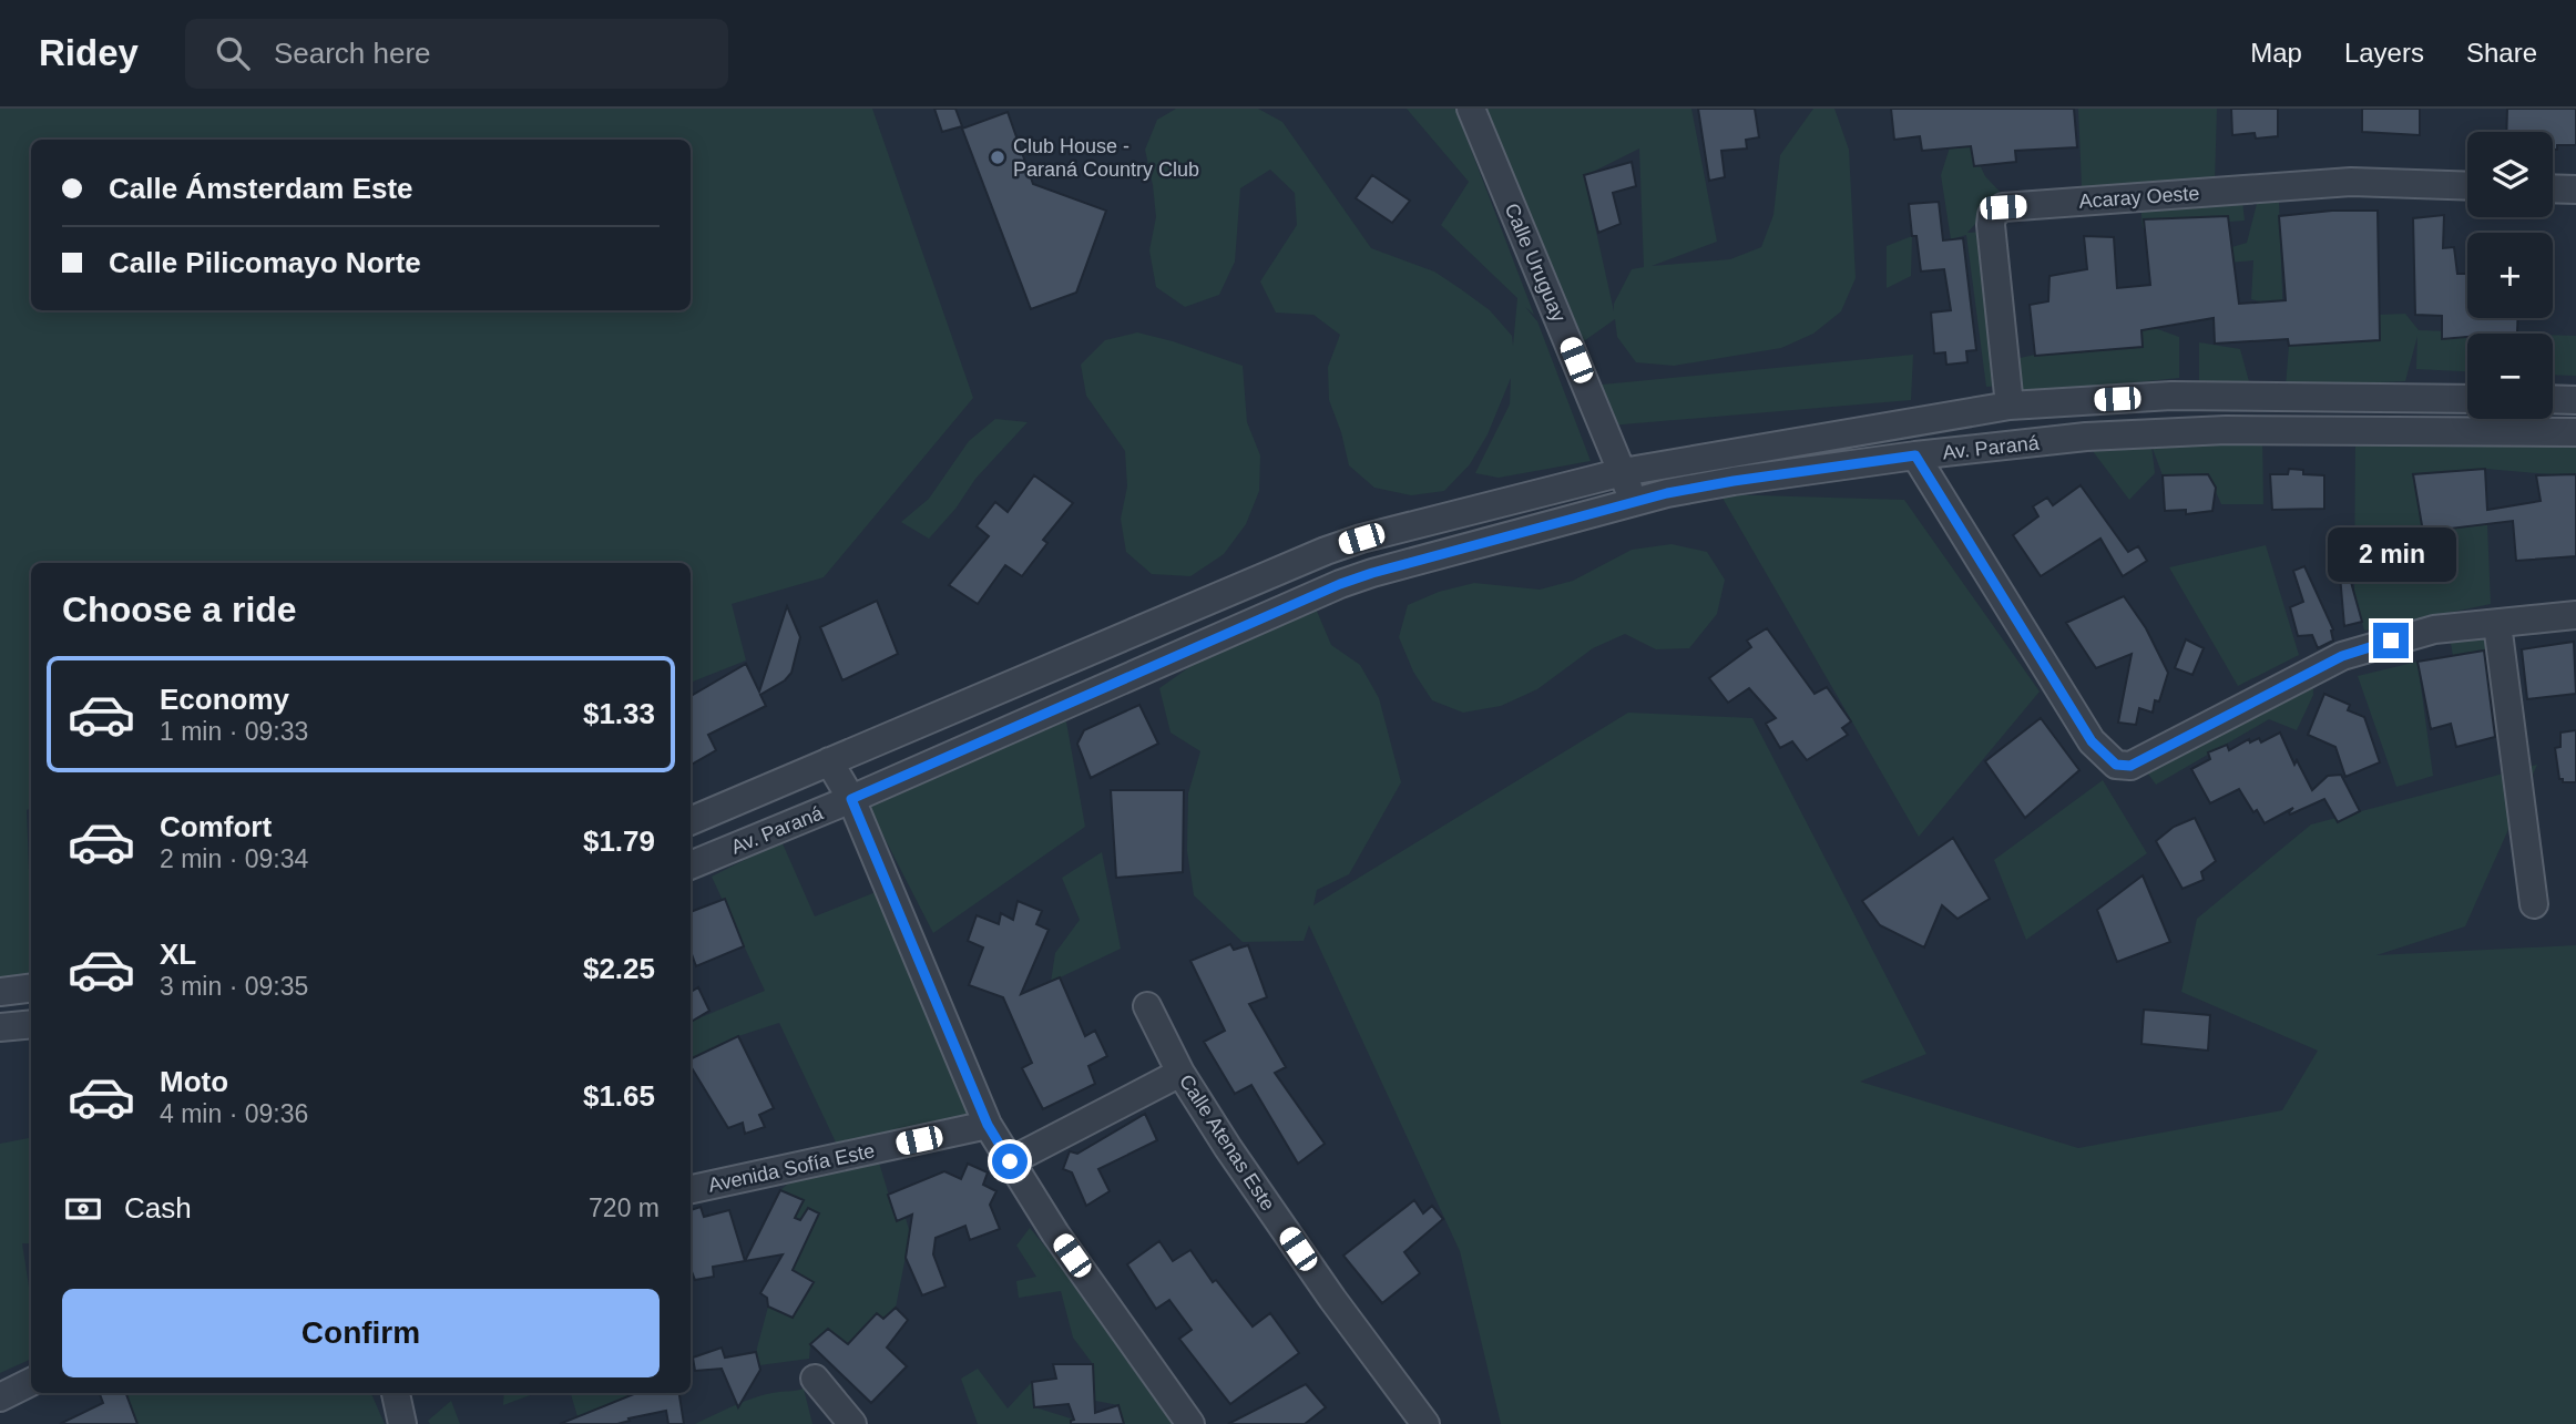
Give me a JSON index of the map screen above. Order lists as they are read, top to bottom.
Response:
{
  "streets": {
    "street": [
      "Acaray Oeste",
      "Calle Uruguay",
      "Av. Paraná",
      "Calle Atenas Este",
      "Avenida Sofía Este"
    ]
  },
  "crossings": [
    ["Acaray Oeste", "Av. Paraná"],
    ["Calle Uruguay", "Av. Paraná"]
  ],
  "places": ["Club House - Paraná Country Club"],
  "page": {
    "header": "Ridey",
    "search": "Search here",
    "nav": ["Map", "Layers", "Share"],
    "map_buttons": ["+", "−"],
    "banner": ["Calle Ámsterdam Este", "Calle Pilicomayo Norte"],
    "bubble": "2 min",
    "heading": "Choose a ride",
    "list": [
      {
        "name": "Economy",
        "note": "1 min · 09:33",
        "value": "$1.33"
      },
      {
        "name": "Comfort",
        "note": "2 min · 09:34",
        "value": "$1.79"
      },
      {
        "name": "XL",
        "note": "3 min · 09:35",
        "value": "$2.25"
      },
      {
        "name": "Moto",
        "note": "4 min · 09:36",
        "value": "$1.65"
      }
    ],
    "pay": ["Cash", "720 m"],
    "buttons": "Confirm"
  }
}
